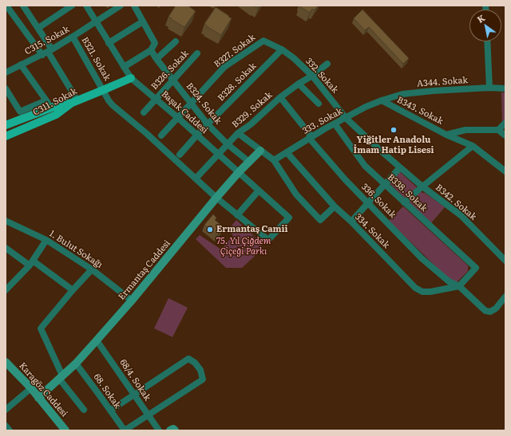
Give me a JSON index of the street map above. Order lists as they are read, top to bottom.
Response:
{
  "streets": {
    "main road": ["C311. Sokak", "Ermantaş Caddesi", "Karagöz Caddesi"],
    "street": [
      "C315. Sokak",
      "B327. Sokak",
      "B321. Sokak",
      "B326. Sokak",
      "332. Sokak",
      "B328. Sokak",
      "A344. Sokak",
      "B324. Sokak",
      "B329. Sokak",
      "B343. Sokak",
      "Başak Caddesi",
      "333. Sokak",
      "B338. Sokak",
      "336. Sokak",
      "B342. Sokak",
      "334. Sokak",
      "1. Bulut Sokağı",
      "68/4. Sokak",
      "68. Sokak"
    ]
  },
  "crossings": [
    ["C315. Sokak", "B321. Sokak"],
    ["C315. Sokak", "Başak Caddesi"],
    ["B327. Sokak", "332. Sokak"],
    ["B327. Sokak", "B324. Sokak"],
    ["B327. Sokak", "Başak Caddesi"],
    ["B321. Sokak", "C311. Sokak"],
    ["B321. Sokak", "B329. Sokak"],
    ["B321. Sokak", "Başak Caddesi"],
    ["B321. Sokak", "Ermantaş Caddesi"],
    ["B326. Sokak", "B324. Sokak"],
    ["B326. Sokak", "Başak Caddesi"],
    ["332. Sokak", "B328. Sokak"],
    ["332. Sokak", "B329. Sokak"],
    ["332. Sokak", "333. Sokak"],
    ["332. Sokak", "B342. Sokak"],
    ["B328. Sokak", "B324. Sokak"],
    ["B328. Sokak", "Başak Caddesi"],
    ["A344. Sokak", "B343. Sokak"],
    ["A344. Sokak", "333. Sokak"],
    ["C311. Sokak", "Başak Caddesi"],
    ["B324. Sokak", "B329. Sokak"],
    ["B324. Sokak", "Ermantaş Caddesi"],
    ["B329. Sokak", "Başak Caddesi"],
    ["B329. Sokak", "336. Sokak"],
    ["B343. Sokak", "333. Sokak"],
    ["Başak Caddesi", "Ermantaş Caddesi"],
    ["333. Sokak", "B338. Sokak"],
    ["333. Sokak", "336. Sokak"],
    ["333. Sokak", "B342. Sokak"],
    ["333. Sokak", "334. Sokak"],
    ["B338. Sokak", "336. Sokak"],
    ["B338. Sokak", "B342. Sokak"],
    ["B338. Sokak", "334. Sokak"],
    ["336. Sokak", "334. Sokak"],
    ["1. Bulut Sokağı", "Ermantaş Caddesi"],
    ["Ermantaş Caddesi", "68/4. Sokak"],
    ["Ermantaş Caddesi", "Karagöz Caddesi"],
    ["Ermantaş Caddesi", "68. Sokak"]
  ],
  "parks": ["75. Yıl Çiğdem Çiçeği Parkı"],
  "places": ["Yiğitler Anadolu İmam Hatip Lisesi", "Ermantaş Camii"],
  "north": "top left"
}
